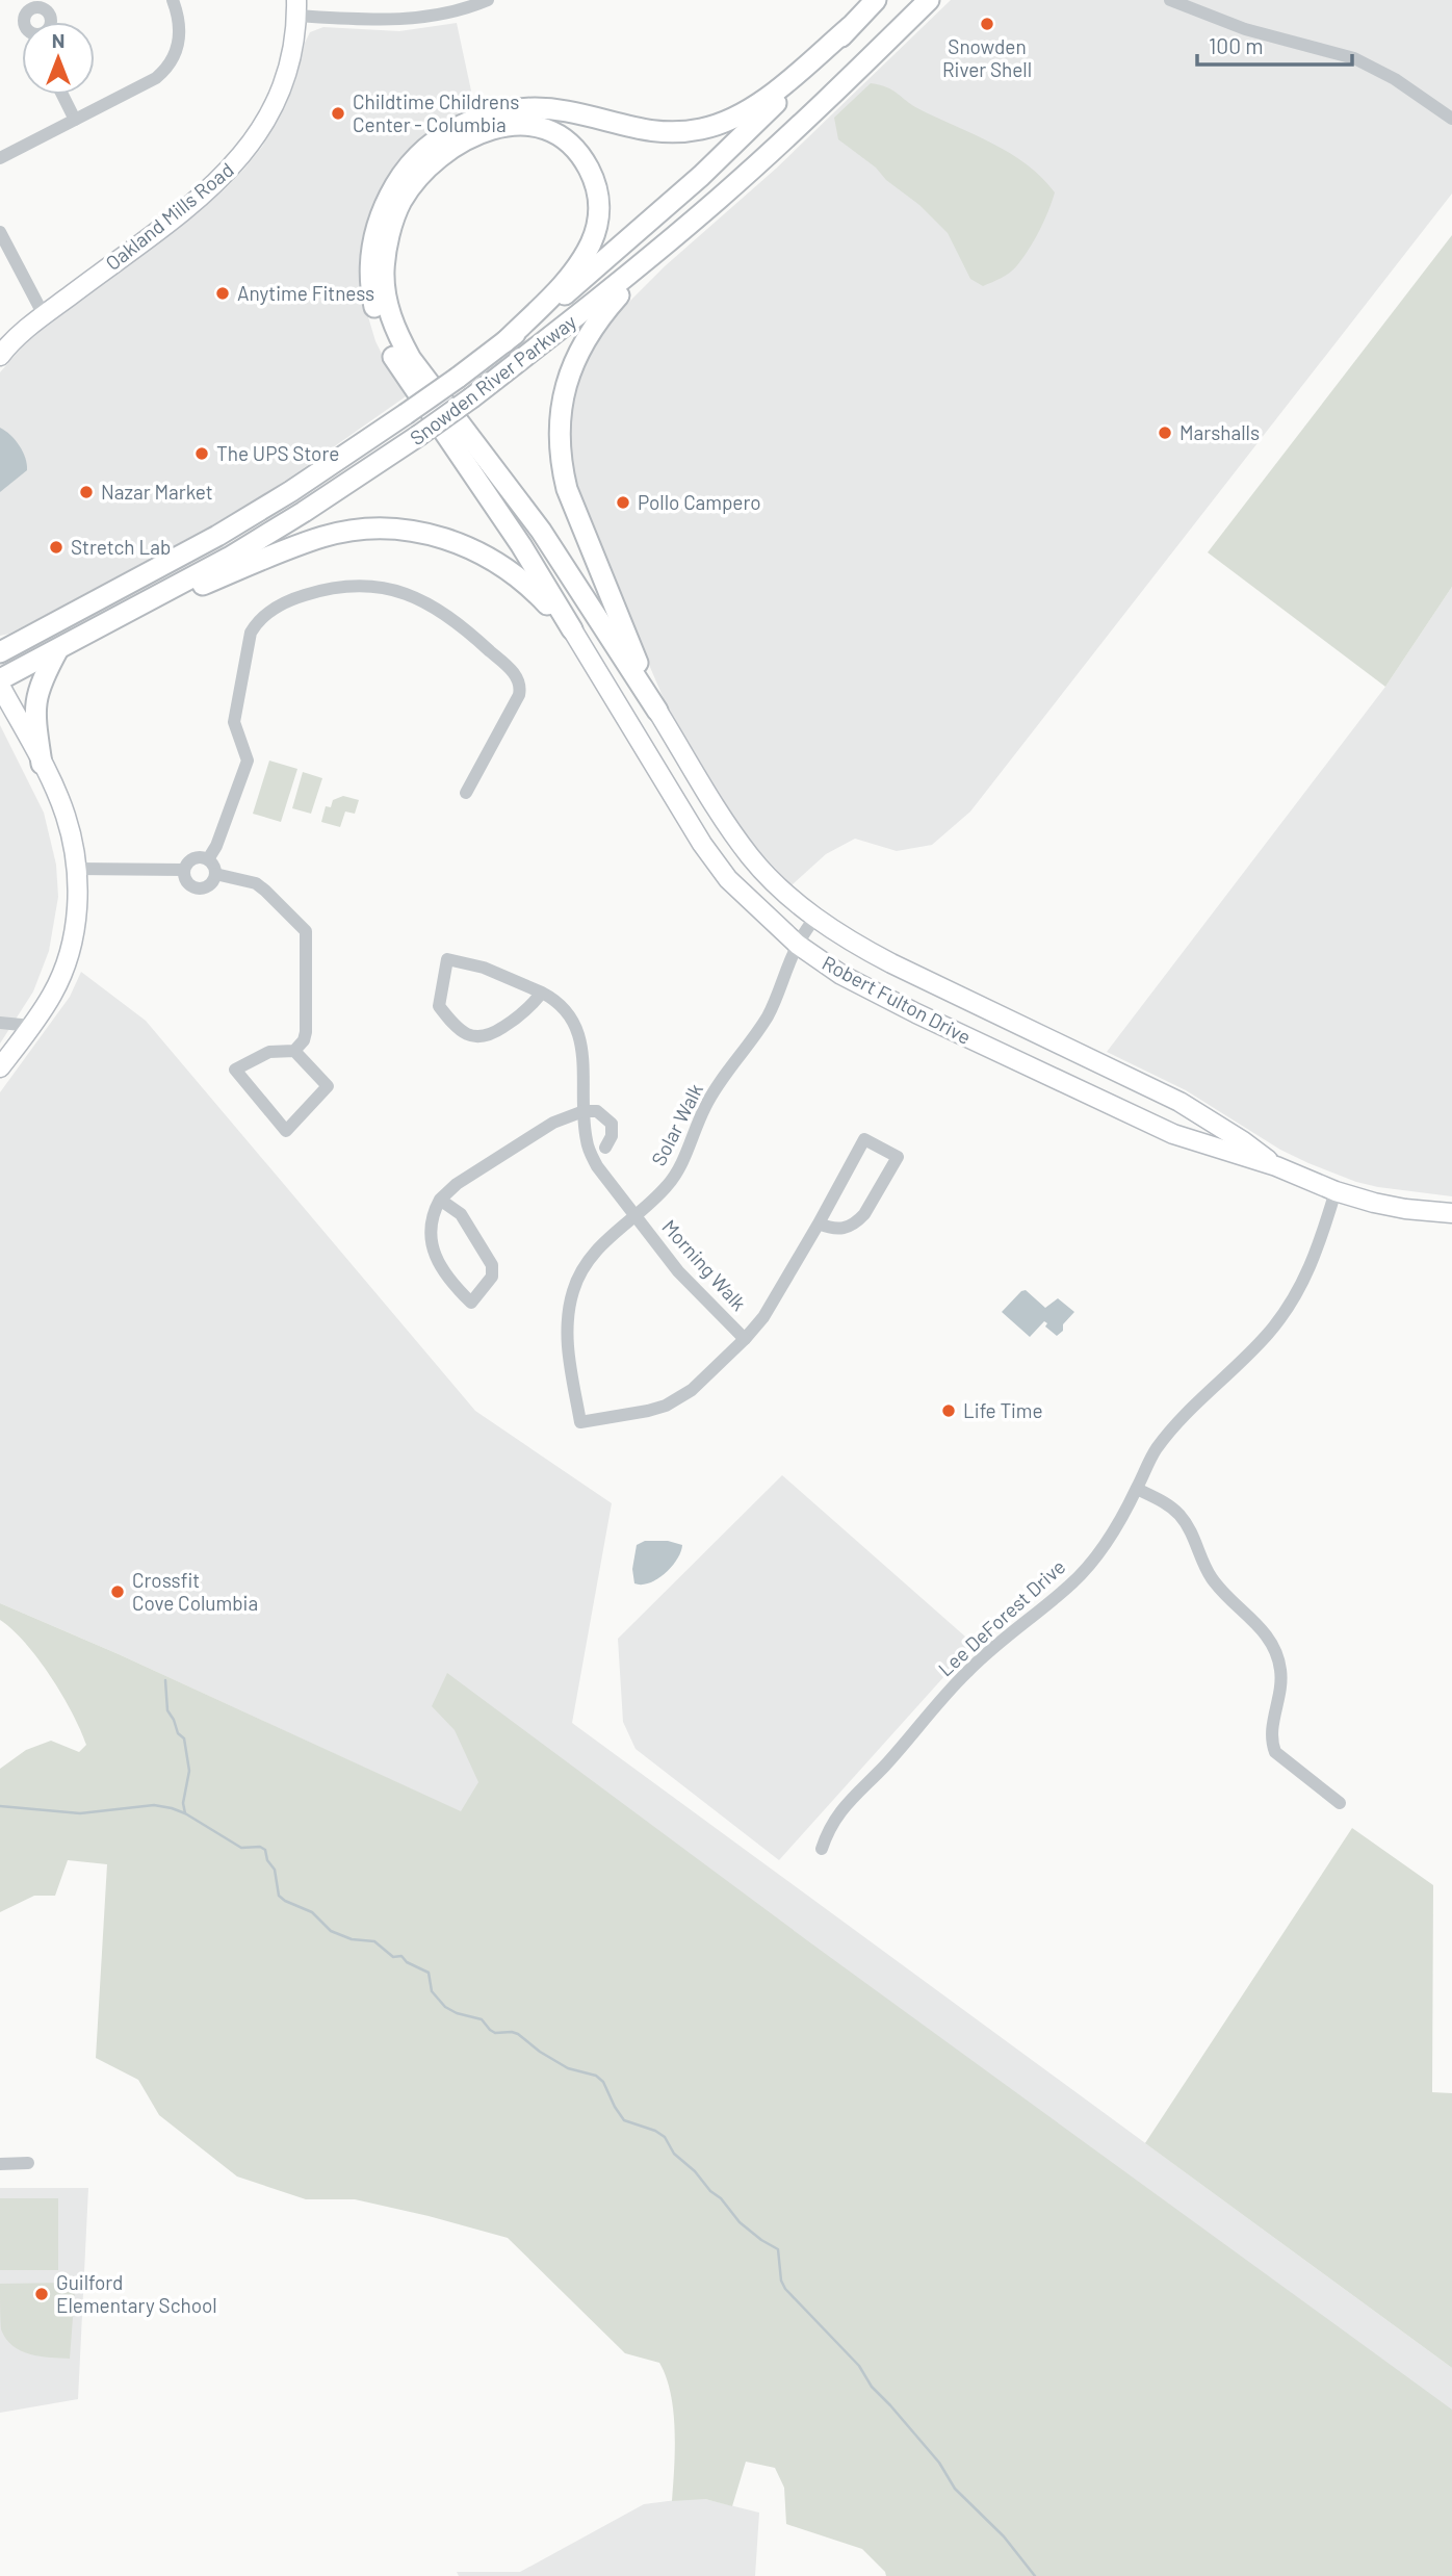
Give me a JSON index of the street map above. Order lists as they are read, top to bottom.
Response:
{
  "streets": {
    "main road": ["Snowden River Parkway"],
    "street": [
      "Oakland Mills Road",
      "Robert Fulton Drive",
      "Solar Walk",
      "Morning Walk",
      "Lee DeForest Drive"
    ]
  },
  "crossings": [
    ["Robert Fulton Drive", "Solar Walk"],
    ["Robert Fulton Drive", "Lee DeForest Drive"],
    ["Solar Walk", "Morning Walk"]
  ],
  "places": [
    "Snowden River Shell",
    "Childtime Childrens Center - Columbia",
    "Anytime Fitness",
    "Marshalls",
    "The UPS Store",
    "Nazar Market",
    "Pollo Campero",
    "Stretch Lab",
    "Life Time",
    "Crossfit Cove Columbia",
    "Guilford Elementary School"
  ],
  "scale_bar": "100 m",
  "north": "top"
}
